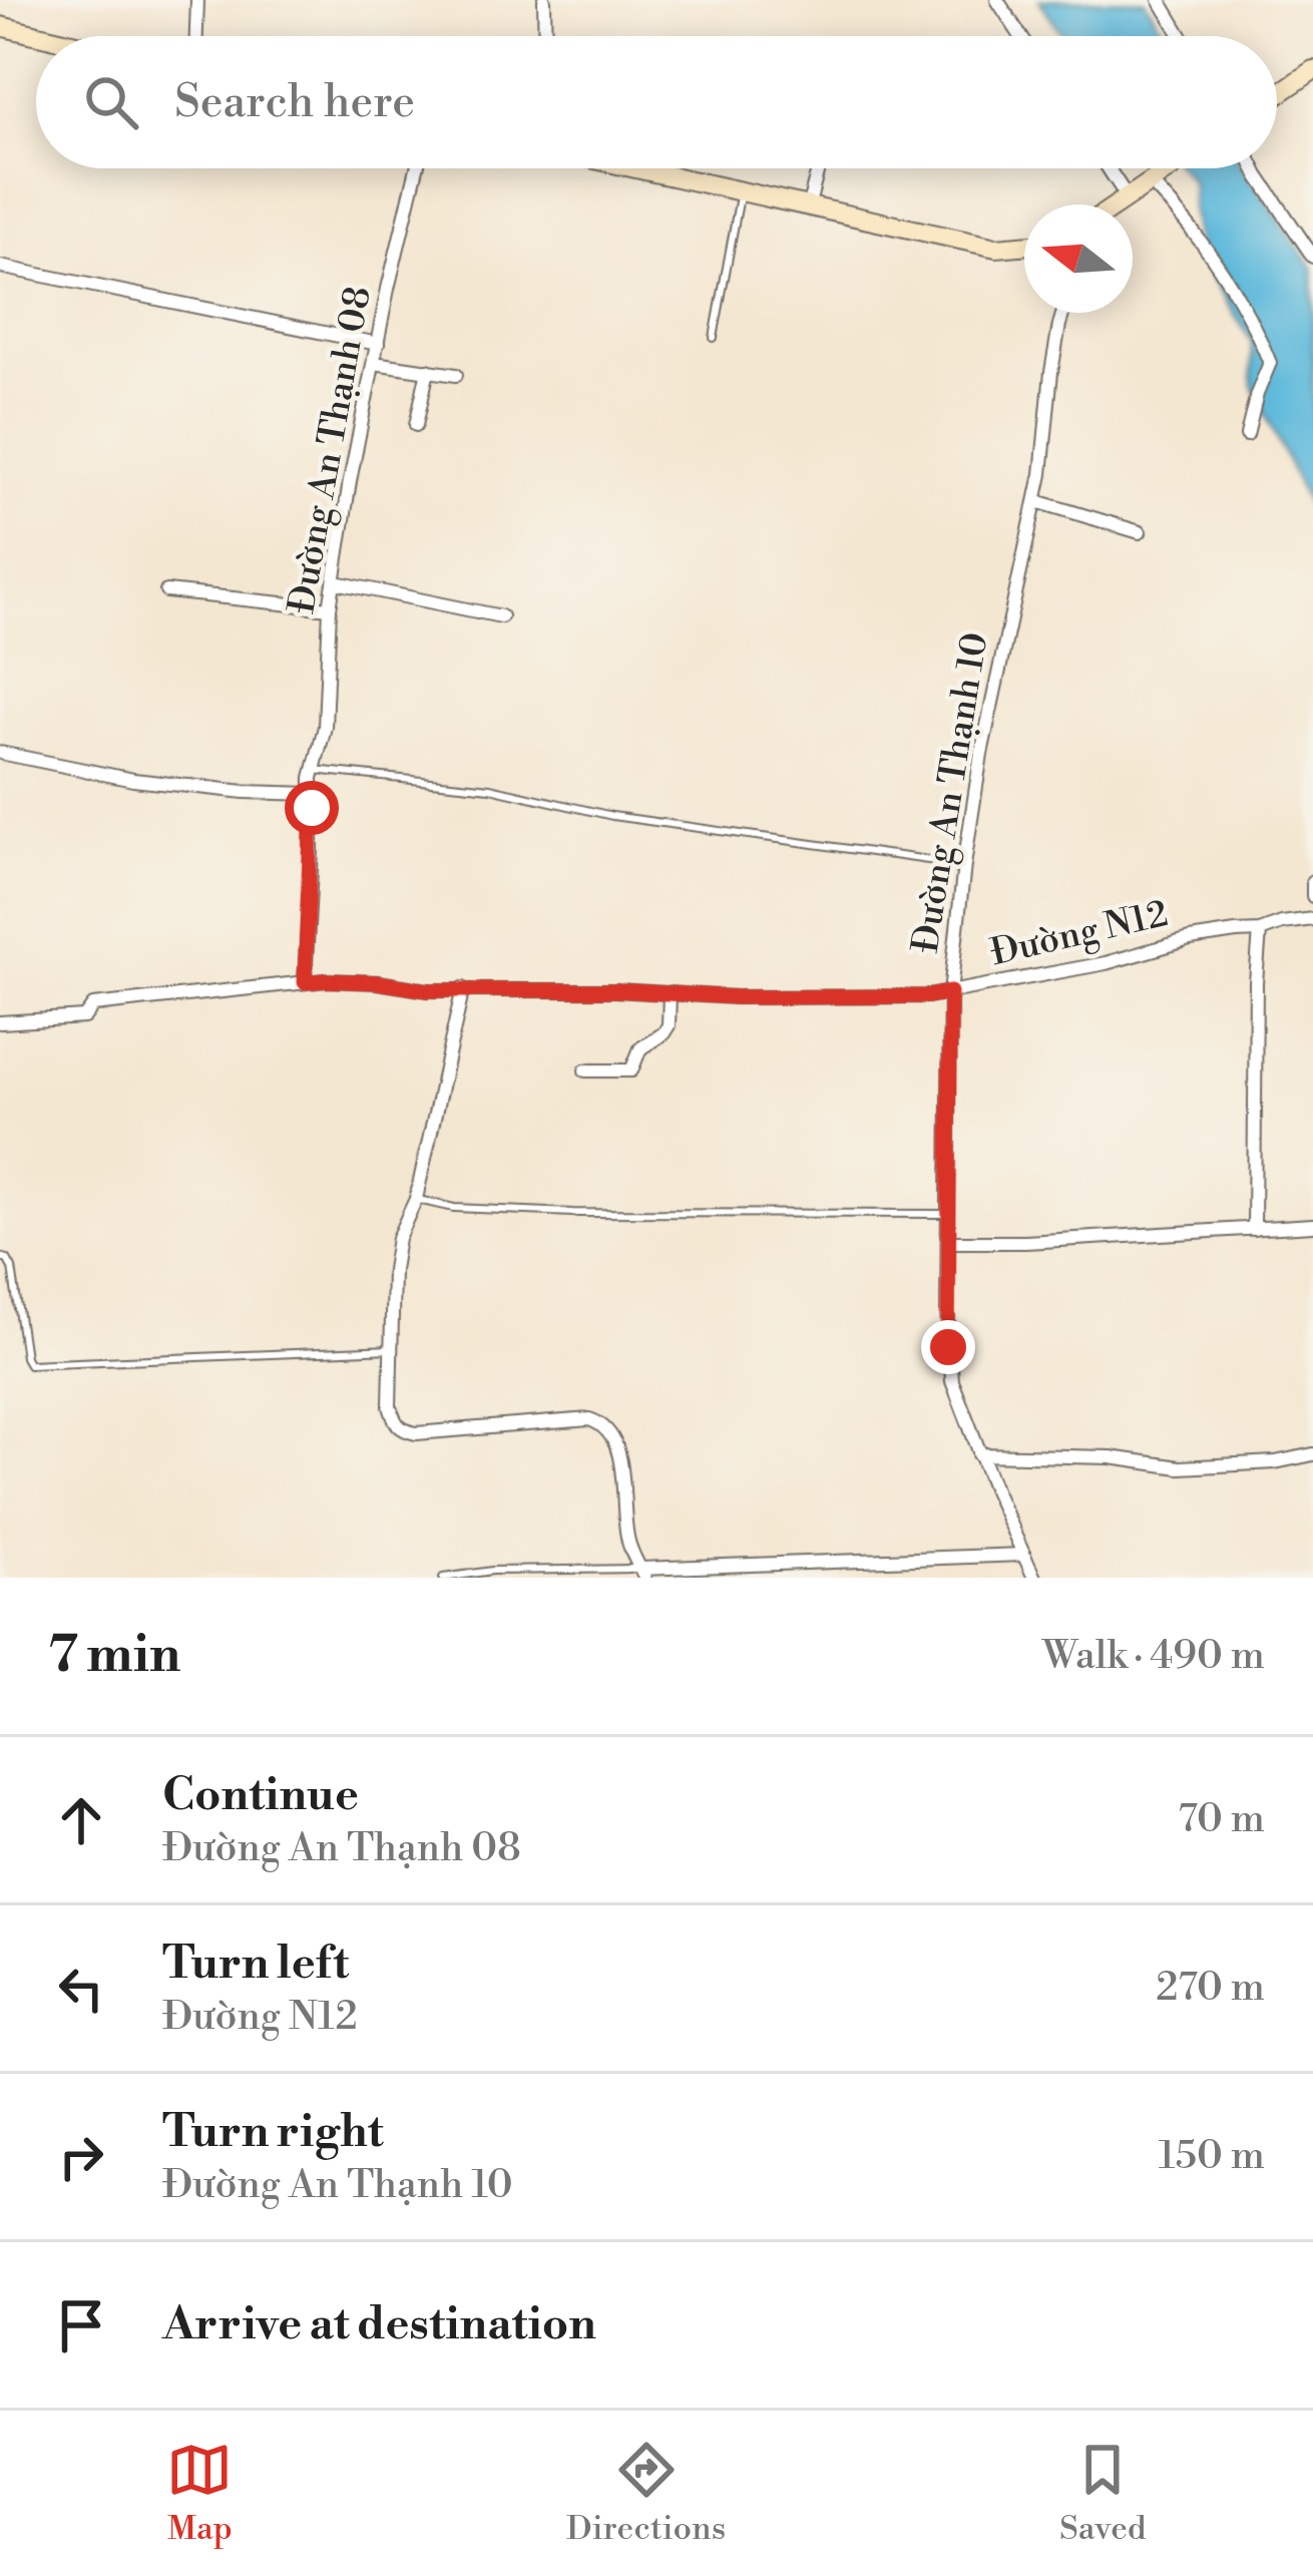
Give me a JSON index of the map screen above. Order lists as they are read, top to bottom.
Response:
{
  "streets": {
    "street": ["Đường An Thạnh 08", "Đường An Thạnh 10", "Đường N12"]
  },
  "crossings": [
    ["Đường An Thạnh 08", "Đường N12"],
    ["Đường An Thạnh 10", "Đường N12"]
  ],
  "north": "left",
  "page": {
    "search": "Search here",
    "heading": ["7 min", "Walk · 490 m"],
    "list": [
      ["Continue", "Đường An Thạnh 08", "70 m"],
      ["Turn left", "Đường N12", "270 m"],
      ["Turn right", "Đường An Thạnh 10", "150 m"],
      "Arrive at destination"
    ],
    "nav": ["Map", "Directions", "Saved"]
  }
}
